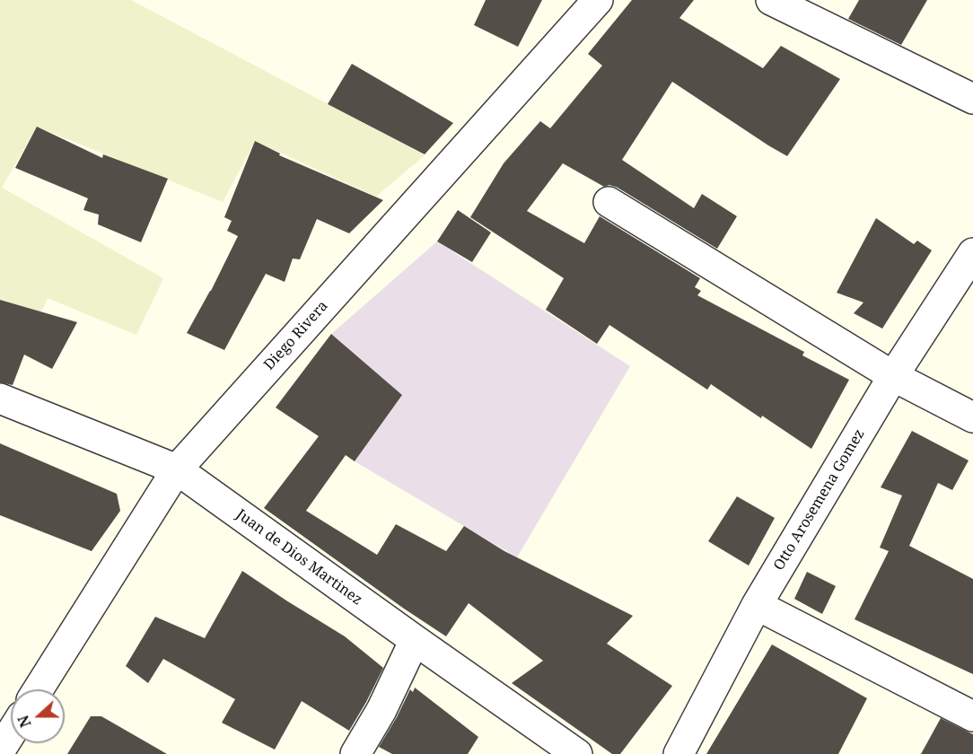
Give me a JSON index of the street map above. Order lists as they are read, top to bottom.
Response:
{
  "streets": {
    "street": ["Diego Rivera", "Otto Arosemena Gomez", "Juan de Dios Martinez"]
  },
  "crossings": [
    ["Diego Rivera", "Juan de Dios Martinez"]
  ],
  "north": "left"
}
